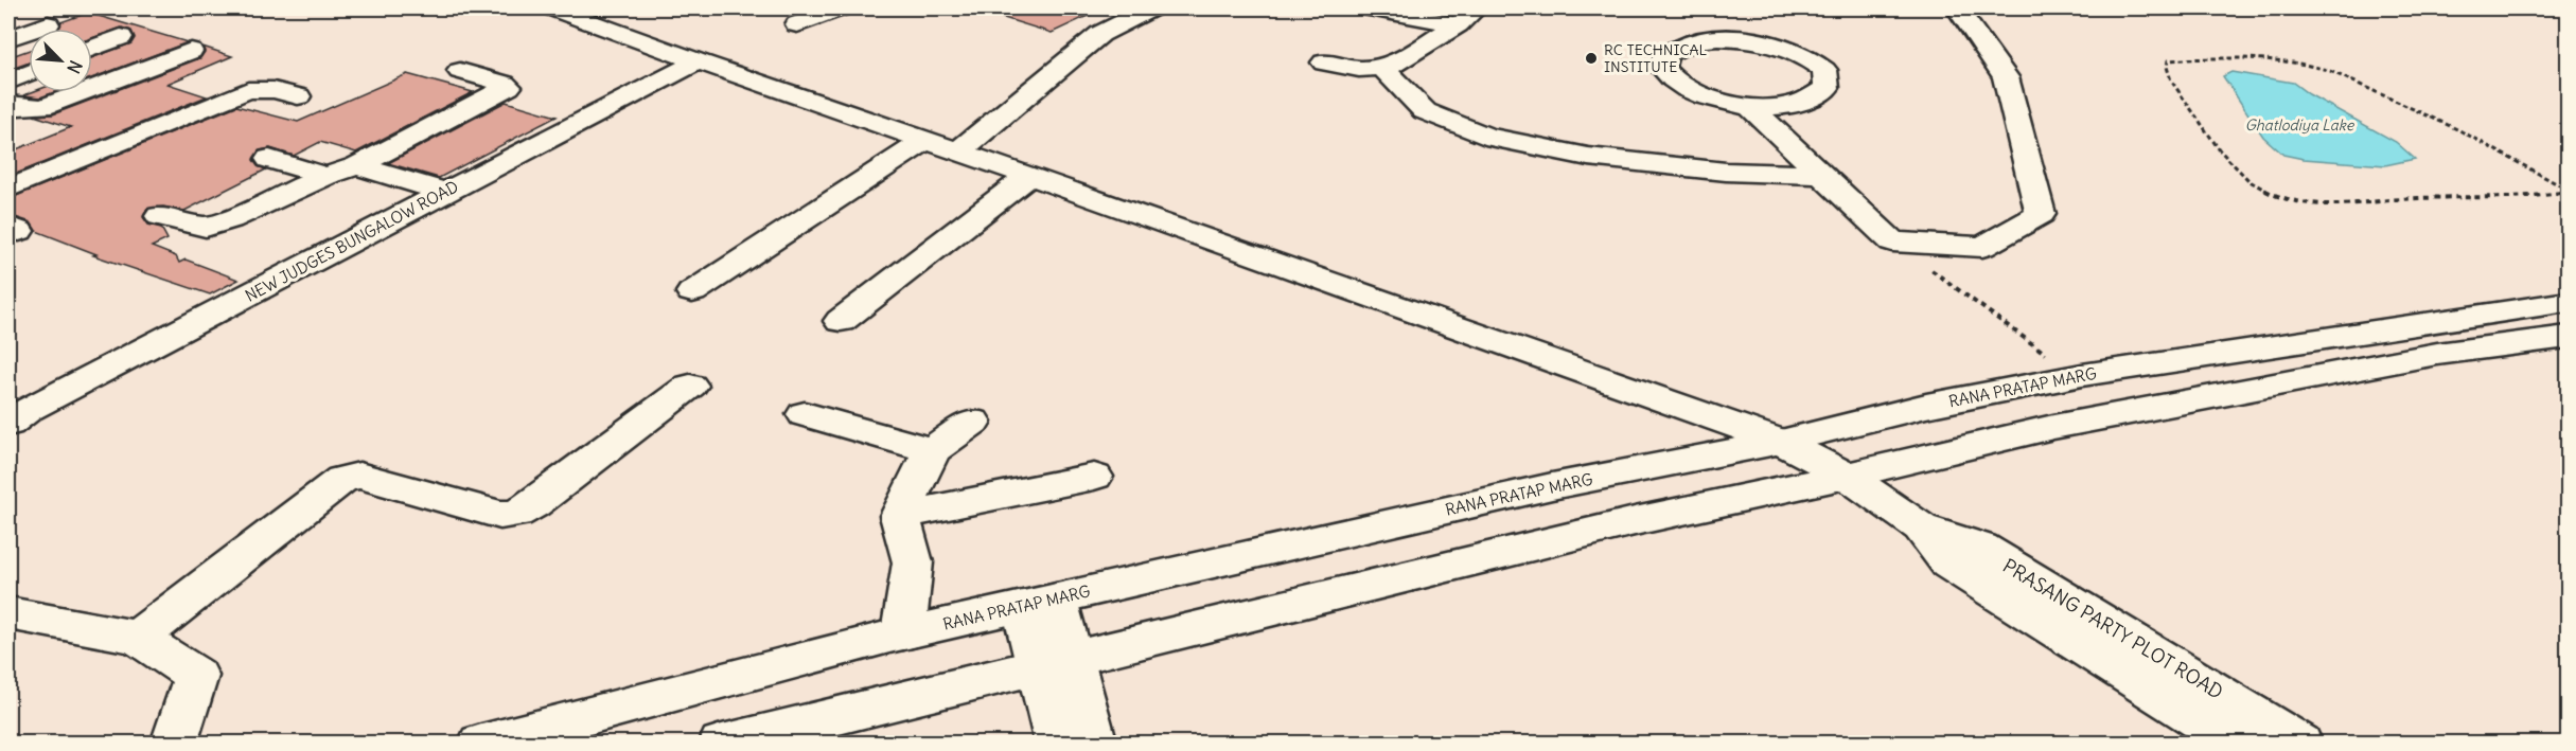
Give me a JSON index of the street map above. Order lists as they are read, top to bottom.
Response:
{
  "streets": {
    "street": ["NEW JUDGES BUNGALOW ROAD", "RANA PRATAP MARG", "PRASANG PARTY PLOT ROAD"]
  },
  "crossings": [
    ["NEW JUDGES BUNGALOW ROAD", "PRASANG PARTY PLOT ROAD"],
    ["RANA PRATAP MARG", "PRASANG PARTY PLOT ROAD"]
  ],
  "water": ["Ghatlodiya Lake"],
  "places": ["RC TECHNICAL INSTITUTE"],
  "north": "bottom right"
}
